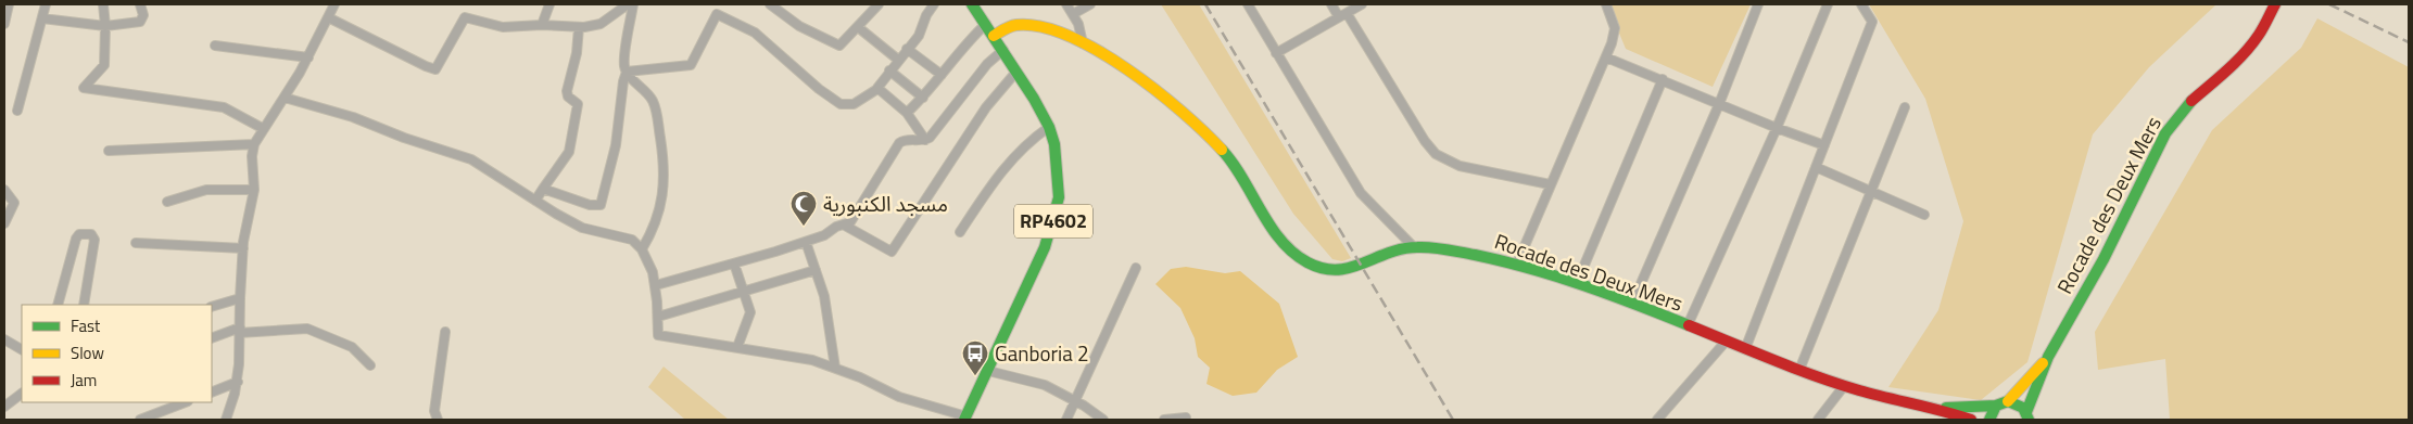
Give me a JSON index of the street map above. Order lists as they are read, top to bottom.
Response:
{
  "streets": {
    "main road": ["Rocade des Deux Mers", "RP4602"]
  },
  "crossings": [
    ["Rocade des Deux Mers", "RP4602"]
  ],
  "places": {
    "mosque": ["مسجد الكنبورية"],
    "bus stop": ["Ganboria 2"]
  },
  "legend": ["Fast", "Slow", "Jam"]
}
